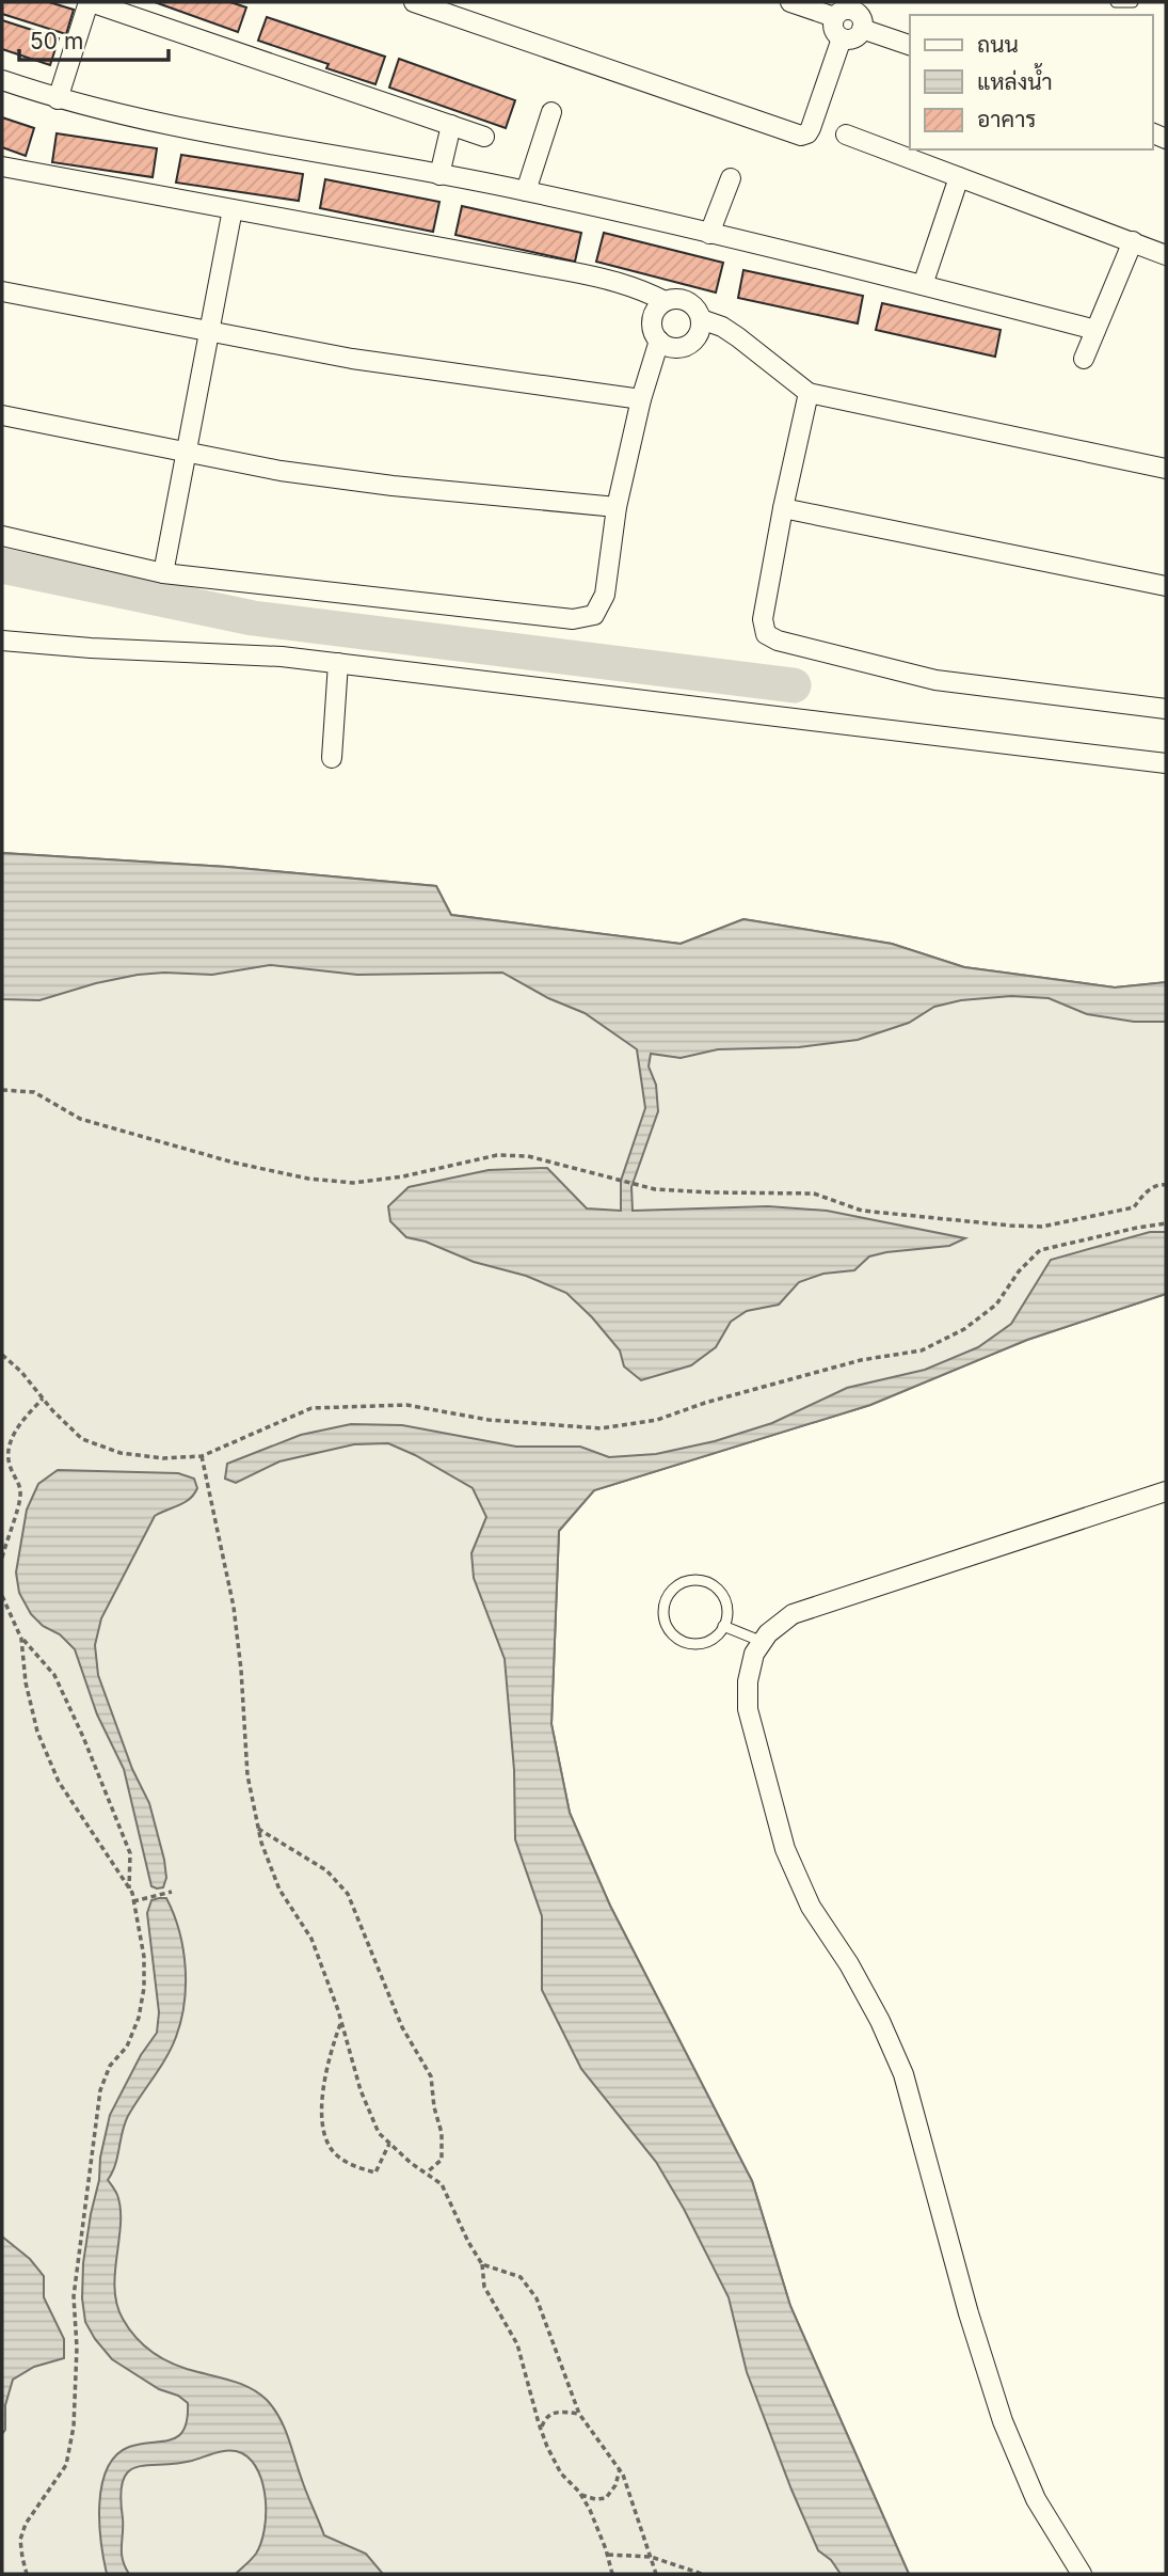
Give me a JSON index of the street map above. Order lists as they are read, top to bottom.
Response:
{
  "legend": ["ถนน", "แหล่งน้ำ", "อาคาร"],
  "scale_bar": "50 m"
}
